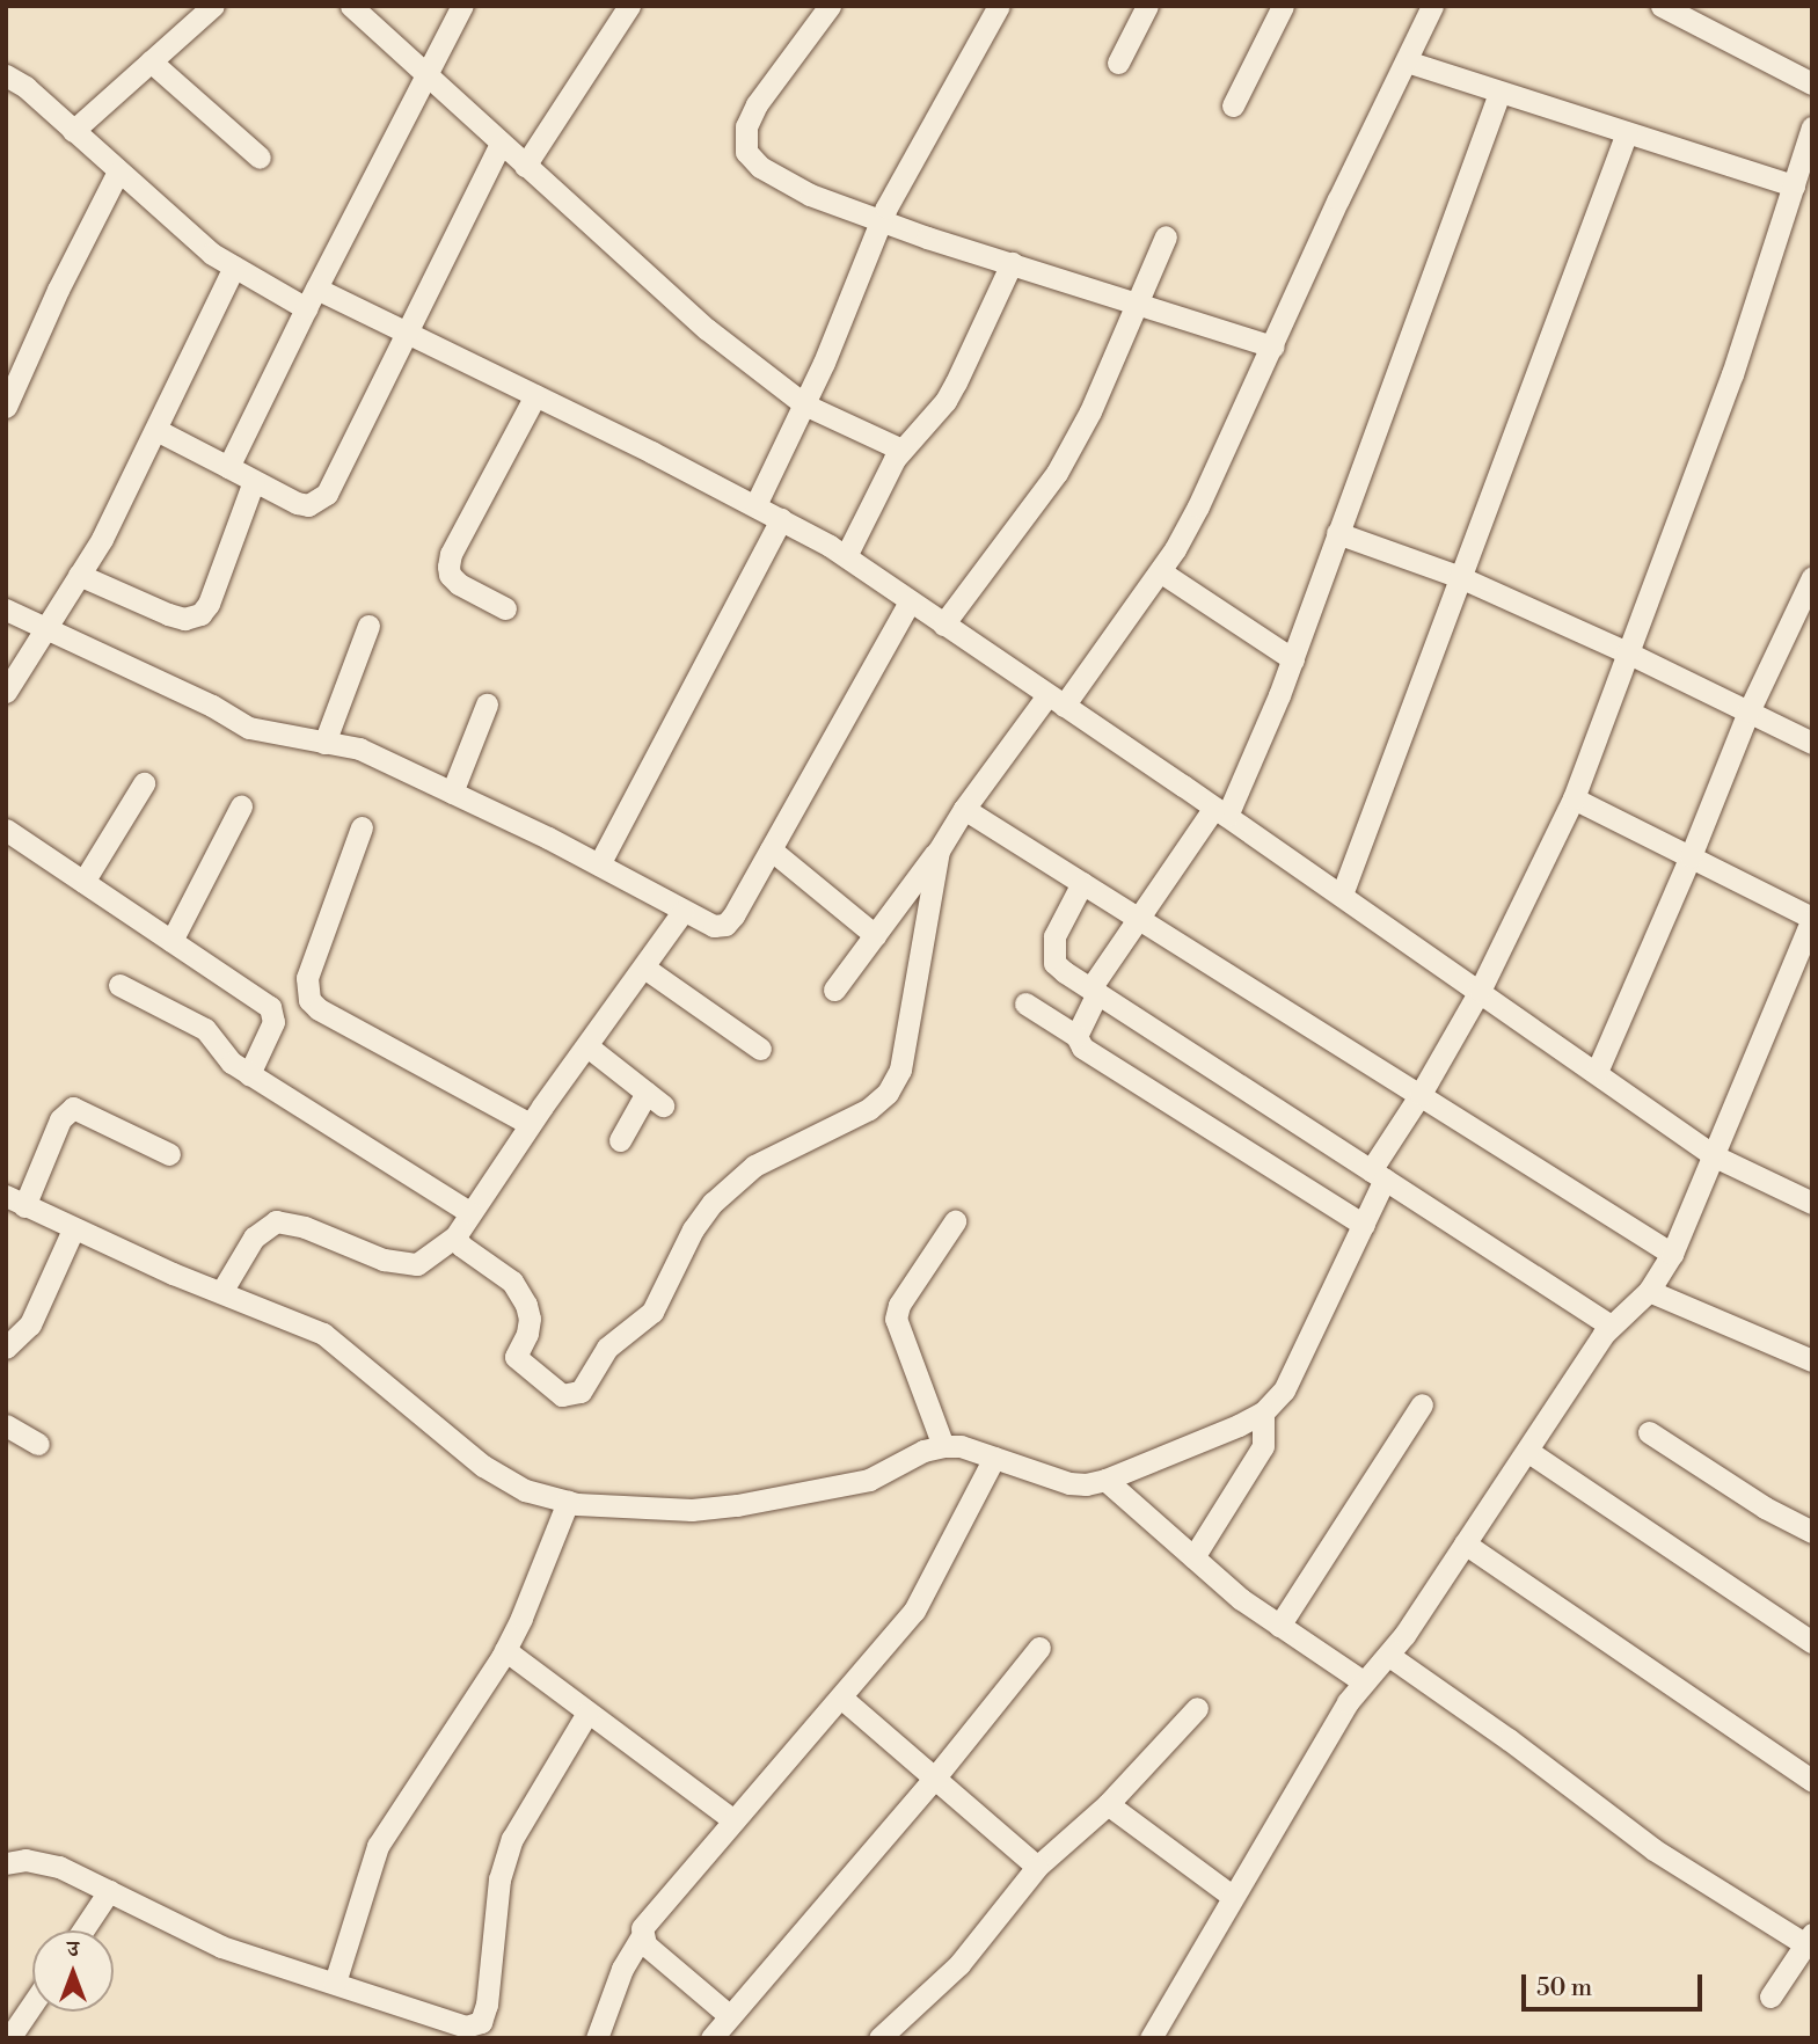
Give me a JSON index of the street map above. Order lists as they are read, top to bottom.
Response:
{
  "scale_bar": "50 m",
  "north": "top"
}
